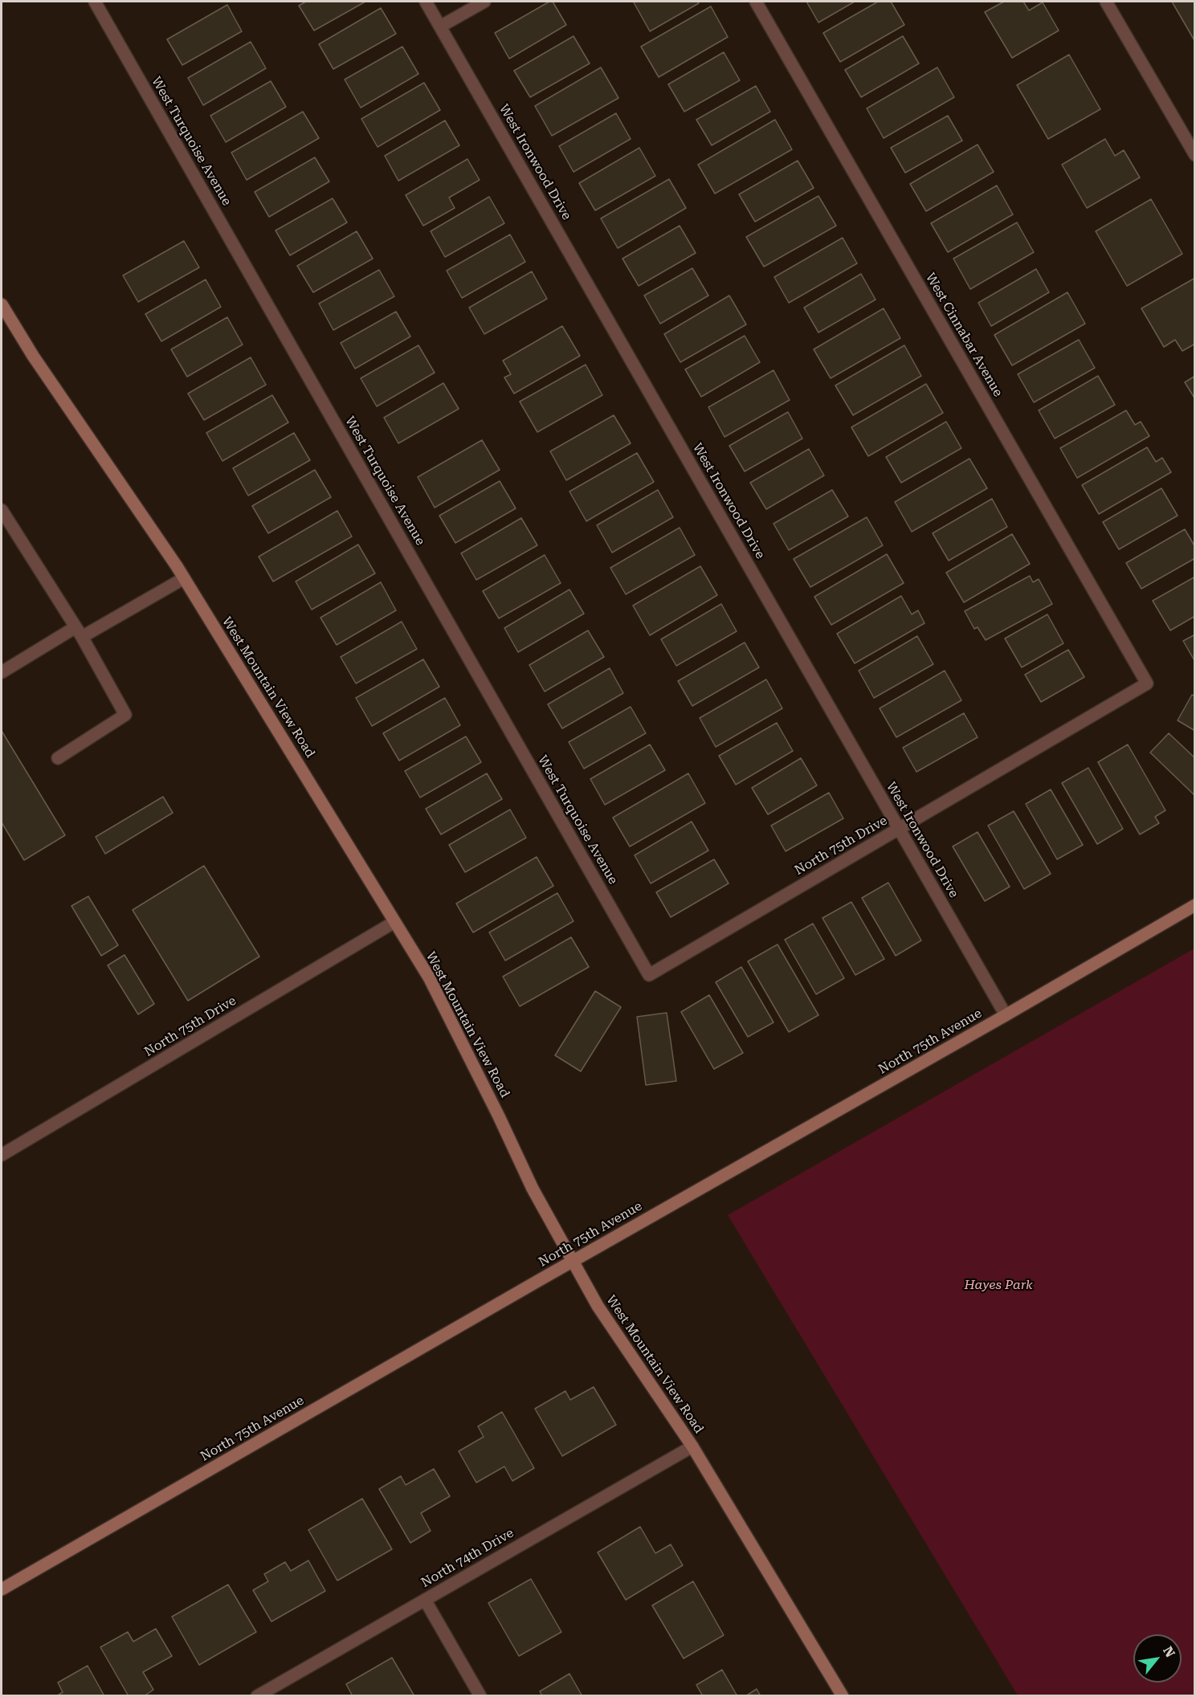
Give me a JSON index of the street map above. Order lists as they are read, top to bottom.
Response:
{
  "streets": {
    "street": [
      "West Turquoise Avenue",
      "West Ironwood Drive",
      "West Cinnabar Avenue",
      "West Mountain View Road",
      "North 75th Drive",
      "North 75th Avenue",
      "North 74th Drive"
    ]
  },
  "crossings": [
    ["West Turquoise Avenue", "North 75th Drive"],
    ["West Ironwood Drive", "North 75th Drive"],
    ["West Ironwood Drive", "North 75th Avenue"],
    ["West Cinnabar Avenue", "North 75th Drive"],
    ["West Mountain View Road", "North 75th Drive"],
    ["West Mountain View Road", "North 75th Avenue"],
    ["West Mountain View Road", "North 74th Drive"]
  ],
  "parks": ["Hayes Park"],
  "north": "top right"
}
